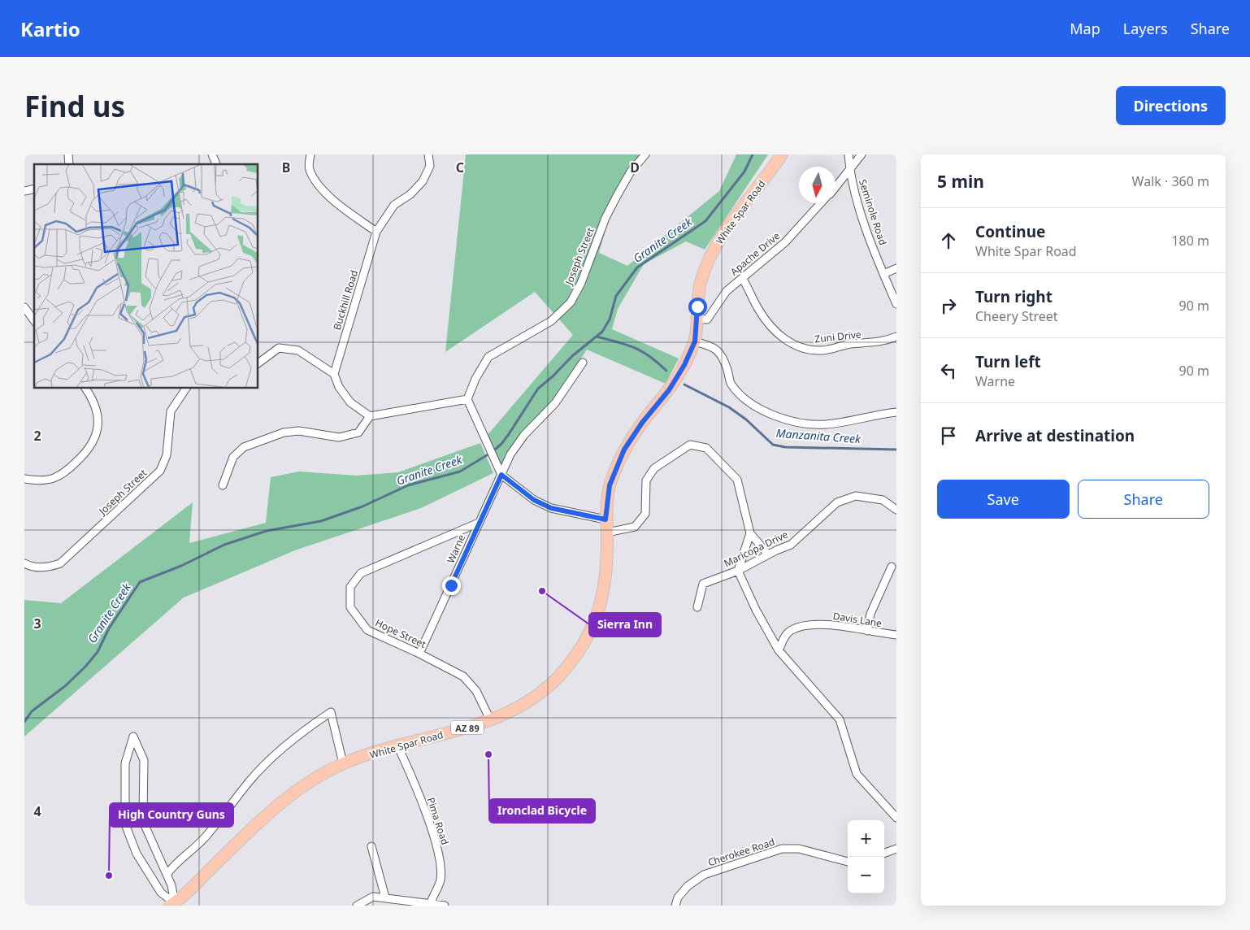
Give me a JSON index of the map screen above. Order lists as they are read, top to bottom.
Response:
{
  "streets": {
    "main road": ["White Spar Road", "AZ 89"],
    "street": [
      "Seminole Road",
      "Apache Drive",
      "Joseph Street",
      "Buckhill Road",
      "Zuni Drive",
      "Warne",
      "Maricopa Drive",
      "Davis Lane",
      "Hope Street",
      "Pima Road",
      "Cherokee Road"
    ]
  },
  "crossings": [
    ["White Spar Road", "Apache Drive"],
    ["White Spar Road", "Hope Street"],
    ["White Spar Road", "Pima Road"],
    ["Apache Drive", "Zuni Drive"],
    ["Warne", "Hope Street"]
  ],
  "water": ["Granite Creek", "Manzanita Creek"],
  "places": ["Sierra Inn", "Ironclad Bicycle", "High Country Guns"],
  "north": "bottom",
  "page": {
    "header": "Kartio",
    "nav": ["Map", "Layers", "Share"],
    "buttons": [
      "Directions",
      ["Save", "Share"]
    ],
    "title": "Find us",
    "heading": ["5 min", "Walk · 360 m"],
    "list": [
      ["Continue", "White Spar Road", "180 m"],
      ["Turn right", "Cheery Street", "90 m"],
      ["Turn left", "Warne", "90 m"],
      "Arrive at destination"
    ],
    "map_buttons": ["+", "−"]
  },
  "grid": {
    "columns": ["B", "C", "D"],
    "rows": ["2", "3", "4"]
  }
}
